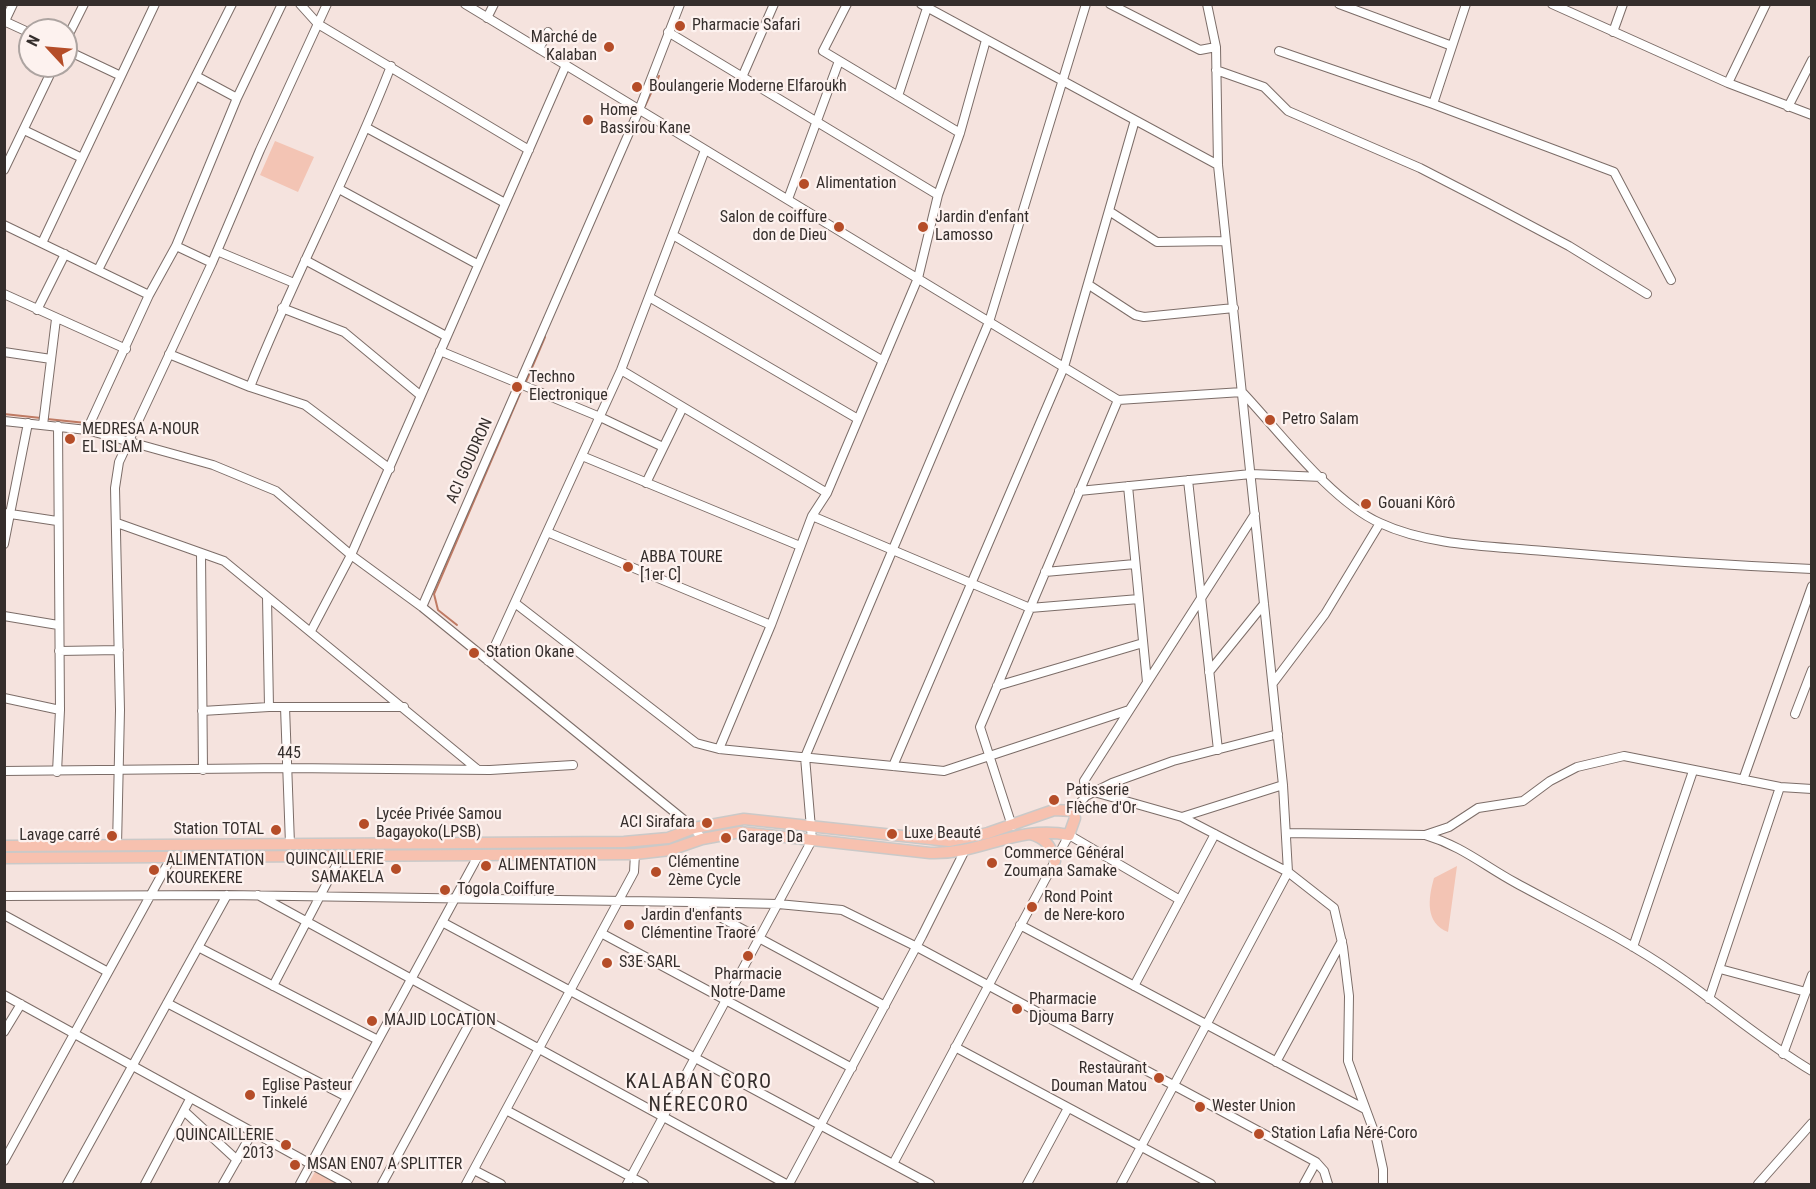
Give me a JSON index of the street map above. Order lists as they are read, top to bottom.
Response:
{
  "streets": {
    "street": ["ACI GOUDRON", "445"]
  },
  "districts": ["KALABAN CORO NÉRECORO"],
  "places": [
    "Pharmacie Safari",
    "Marché de Kalaban",
    "Boulangerie Moderne Elfaroukh",
    "Home Bassirou Kane",
    "Alimentation",
    "Salon de coiffure don de Dieu",
    "Jardin d'enfant Lamosso",
    "Techno Electronique",
    "Petro Salam",
    "MEDRESA A-NOUR EL ISLAM",
    "Gouani Kôrô",
    "ABBA TOURE [1er C]",
    "Station Okane",
    "Patisserie Flèche d'Or",
    "ACI Sirafara",
    "Lycée Privée Samou Bagayoko(LPSB)",
    "Station TOTAL",
    "Luxe Beauté",
    "Lavage carré",
    "Garage Da",
    "Commerce Général Zoumana Samake",
    "ALIMENTATION",
    "QUINCAILLERIE SAMAKELA",
    "ALIMENTATION KOUREKERE",
    "Clémentine 2ème Cycle",
    "Togola Coiffure",
    "Rond Point de Nere-koro",
    "Jardin d'enfants Clémentine Traoré",
    "Pharmacie Notre-Dame",
    "S3E SARL",
    "Pharmacie Djouma Barry",
    "MAJID LOCATION",
    "Restaurant Douman Matou",
    "Eglise Pasteur Tinkelé",
    "Wester Union",
    "Station Lafia Néré-Coro",
    "QUINCAILLERIE 2013",
    "MSAN EN07 A SPLITTER"
  ],
  "north": "top left"
}
